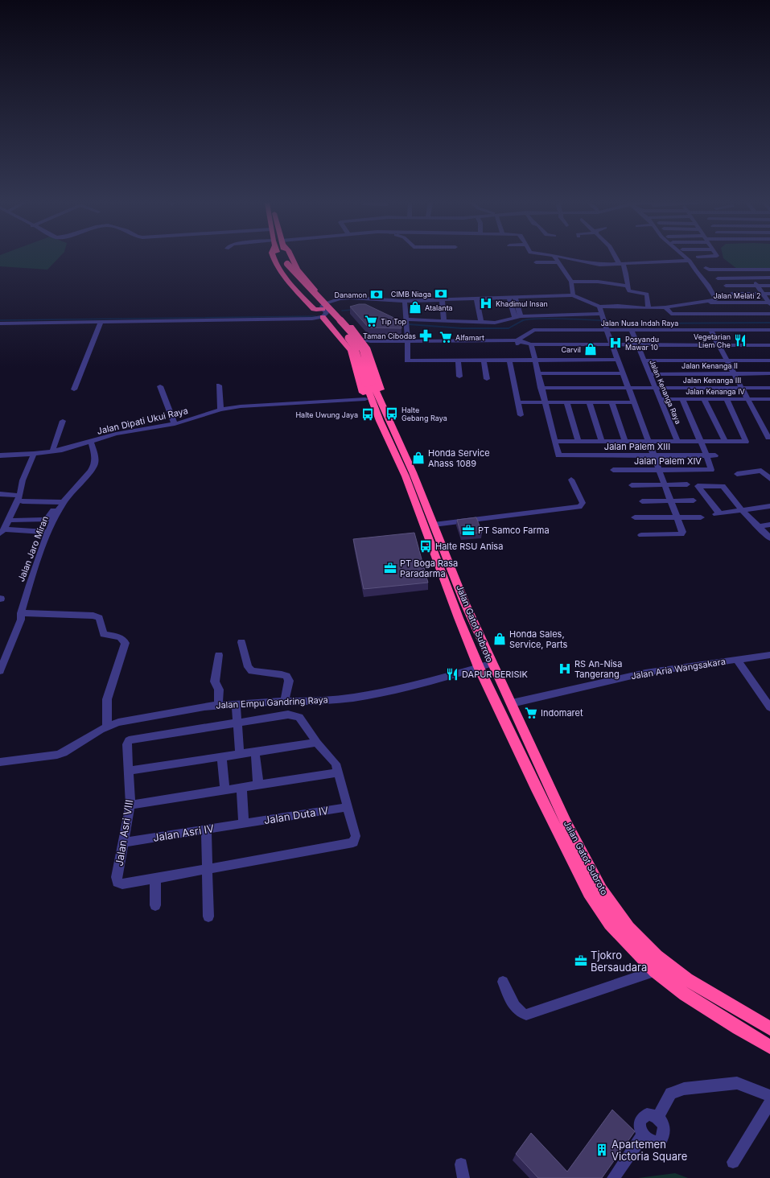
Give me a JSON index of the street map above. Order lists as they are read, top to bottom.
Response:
{
  "streets": {
    "highway": ["Jalan Gatot Subroto"],
    "street": [
      "Jalan Melati 2",
      "Jalan Nusa Indah Raya",
      "Jalan Kenanga II",
      "Jalan Kenanga III",
      "Jalan Kenanga IV",
      "Jalan Kenanga Raya",
      "Jalan Dipati Ukui Raya",
      "Jalan Palem XIII",
      "Jalan Palem XIV",
      "Jalan Jaro Miran",
      "Jalan Aria Wangsakara",
      "Jalan Empu Gandring Raya",
      "Jalan Duta IV",
      "Jalan Asri VIII",
      "Jalan Asri IV"
    ]
  },
  "crossings": [
    ["Jalan Nusa Indah Raya", "Jalan Kenanga Raya"],
    ["Jalan Kenanga II", "Jalan Kenanga Raya"],
    ["Jalan Kenanga III", "Jalan Kenanga Raya"],
    ["Jalan Kenanga IV", "Jalan Kenanga Raya"],
    ["Jalan Kenanga IV", "Jalan Palem XIV"],
    ["Jalan Dipati Ukui Raya", "Jalan Jaro Miran"],
    ["Jalan Palem XIII", "Jalan Palem XIV"],
    ["Jalan Gatot Subroto", "Jalan Aria Wangsakara"],
    ["Jalan Gatot Subroto", "Jalan Empu Gandring Raya"],
    ["Jalan Duta IV", "Jalan Asri IV"],
    ["Jalan Asri VIII", "Jalan Asri IV"]
  ],
  "places": {
    "bank": ["CIMB Niaga", "Danamon"],
    "hospital": ["Khadimul Insan", "Posyandu Mawar 10", "RS An-Nisa Tangerang"],
    "shop": [
      "Atalanta",
      "Carvil",
      "Honda Service Ahass 1089",
      "Honda Sales, Service, Parts"
    ],
    "supermarket": ["Tip Top", "Alfamart", "Indomaret"],
    "pharmacy": ["Taman Cibodas"],
    "restaurant": ["Vegetarian Liem Che", "DAPUR BERISIK"],
    "bus stop": ["Halte Gebang Raya", "Halte Uwung Jaya", "Halte RSU Anisa"],
    "office": ["PT Samco Farma", "PT Boga Rasa Paradarma", "Tjokro Bersaudara"],
    "building": ["Apartemen Victoria Square"]
  }
}
